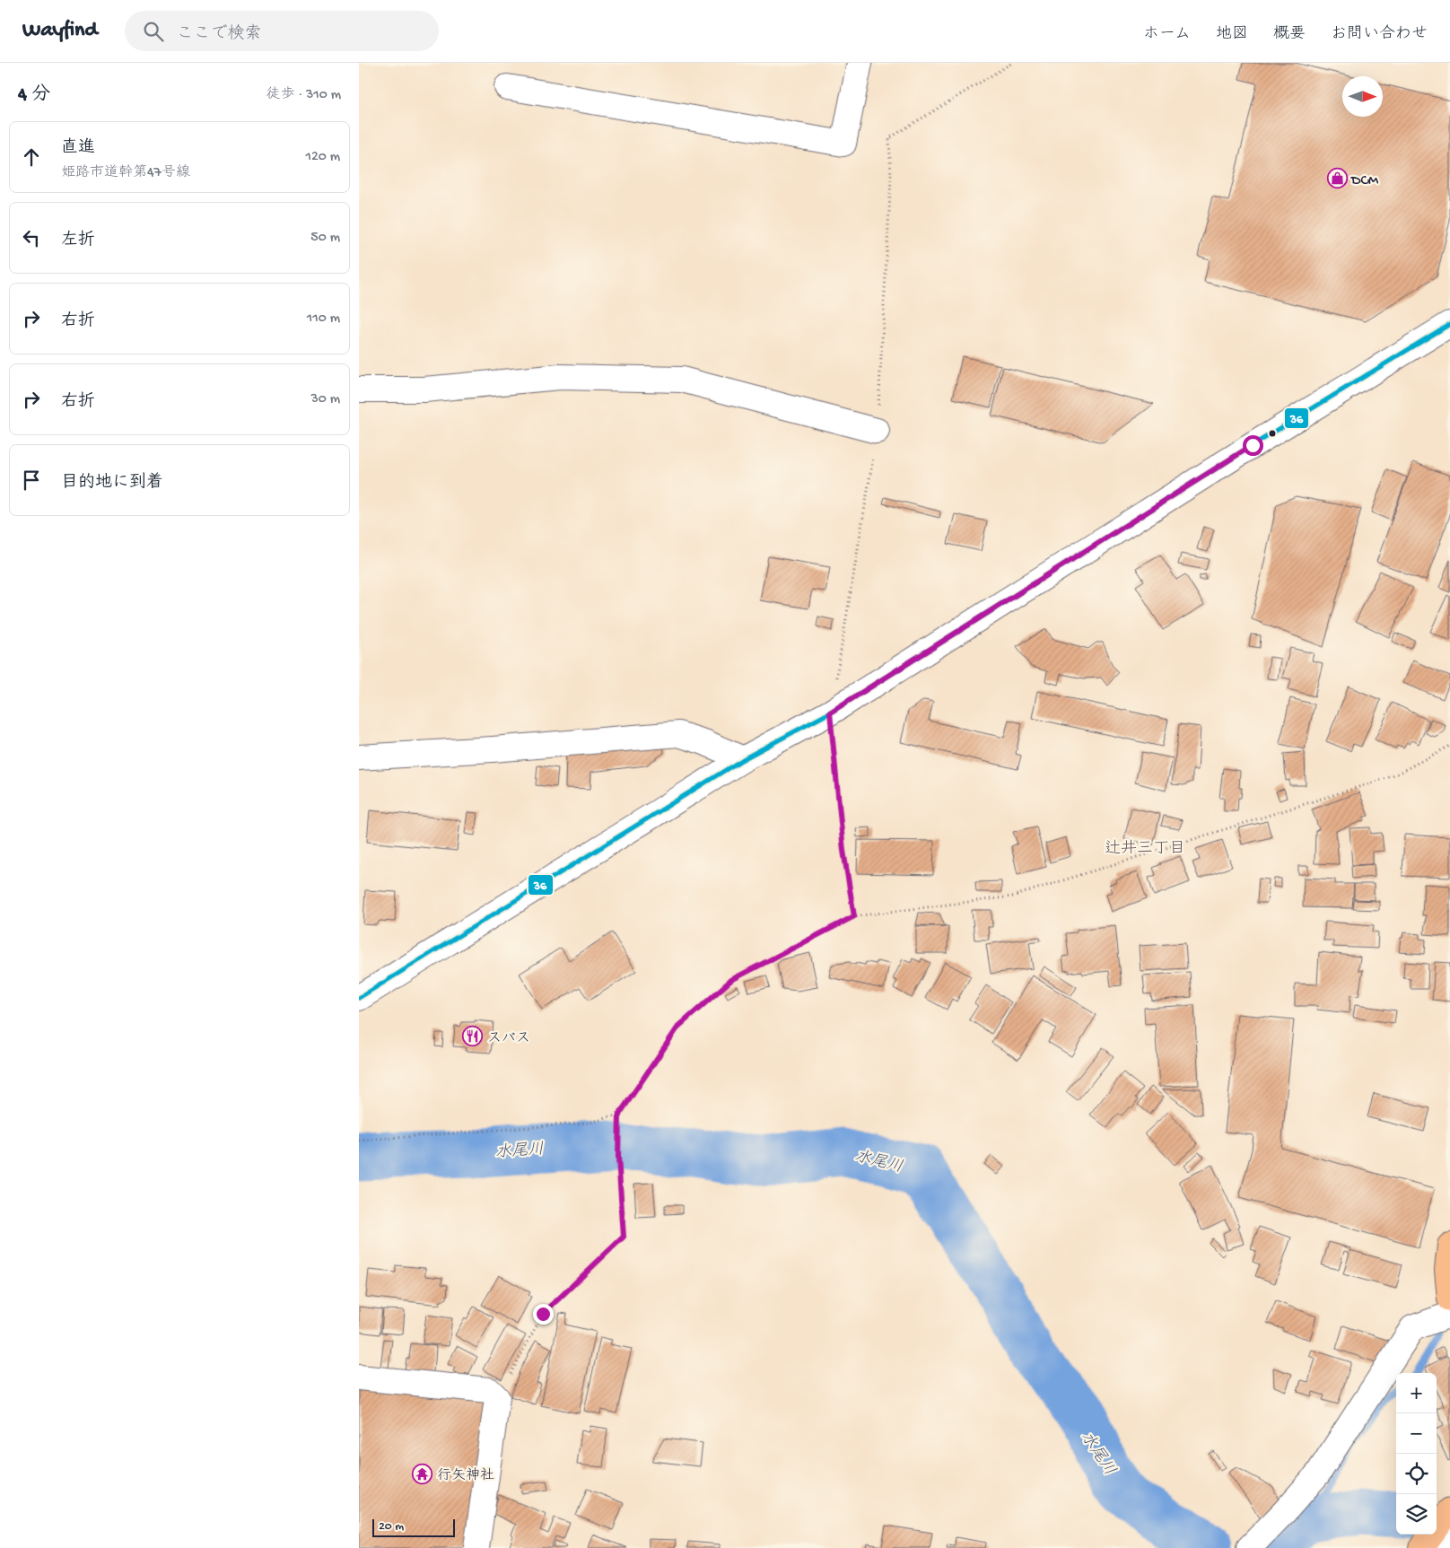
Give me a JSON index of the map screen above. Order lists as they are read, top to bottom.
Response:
{
  "districts": ["辻井三丁目"],
  "water": ["水尾川"],
  "places": {
    "shop": ["DCM"],
    "restaurant": ["スバス"],
    "temple": ["行矢神社"]
  },
  "lines": ["transit line 36"],
  "scale_bar": "20 m",
  "north": "right",
  "page": {
    "header": "Wayfind",
    "search": "ここで検索",
    "nav": [
      "ホーム",
      "地図",
      "概要",
      "お問い合わせ"
    ],
    "heading": ["4 分", "徒歩 · 310 m"],
    "list": [
      ["直進", "姫路市道幹第47号線", "120 m"],
      ["左折", "50 m"],
      ["右折", "110 m"],
      ["右折", "30 m"],
      "目的地に到着"
    ],
    "map_buttons": ["+", "−"],
    "scale": "20 m"
  }
}
